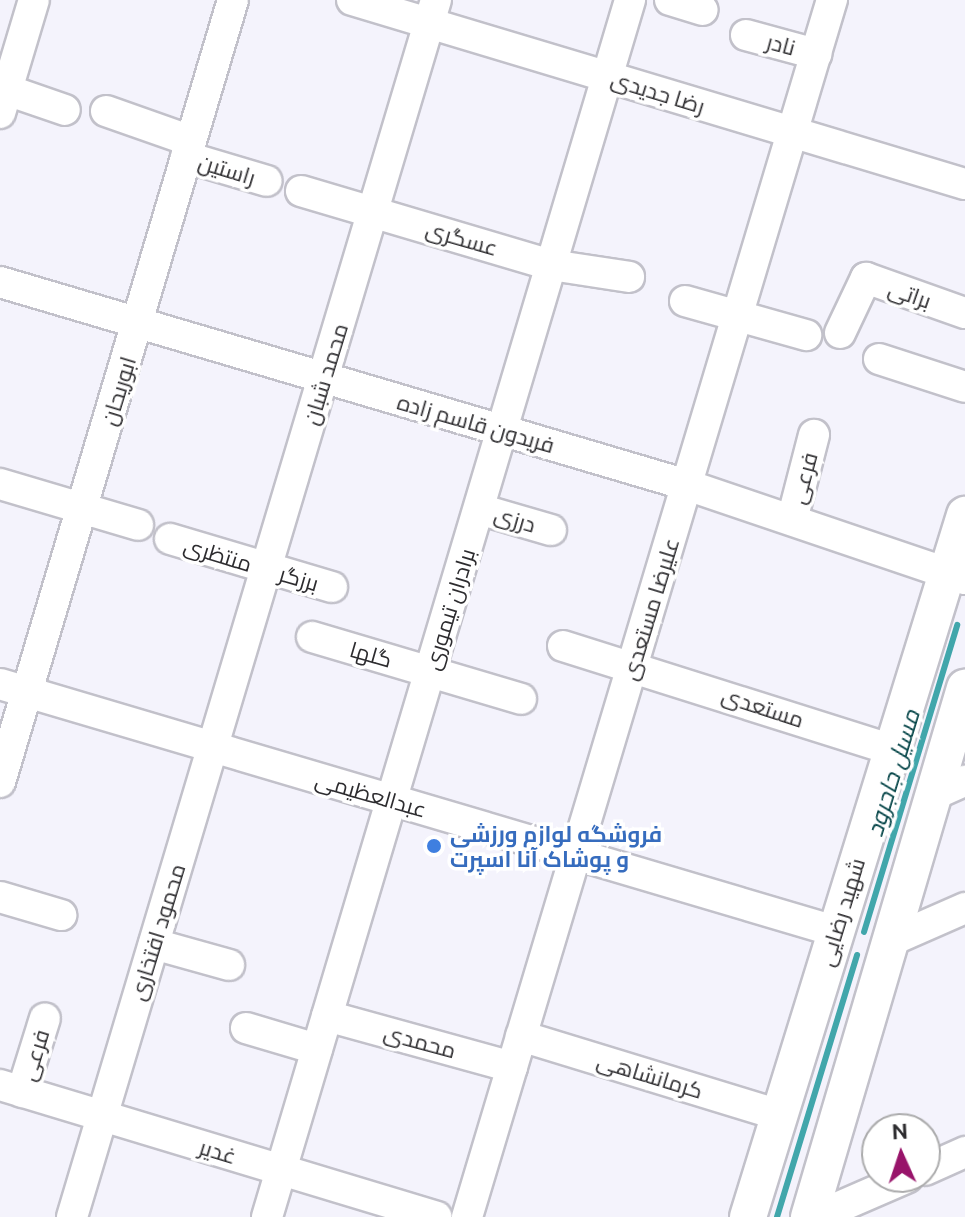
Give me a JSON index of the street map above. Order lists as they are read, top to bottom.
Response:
{
  "streets": {
    "main road": ["شهید رضایی"],
    "street": [
      "نادر",
      "رضا جدیدی",
      "راستین",
      "عسگری",
      "براتی",
      "محمد شبان",
      "ابوریحان",
      "فریدون قاسم زاده",
      "فرعی",
      "درزی",
      "منتظری",
      "برزگر",
      "برادران تیموری",
      "علیرضا مستعدی",
      "گلها",
      "مستعدی",
      "عبدالعظیمی",
      "محمود افتخاری",
      "محمدی",
      "کرمانشاهی",
      "غدیر"
    ]
  },
  "crossings": [
    ["نادر", "علیرضا مستعدی"],
    ["رضا جدیدی", "محمد شبان"],
    ["رضا جدیدی", "برادران تیموری"],
    ["رضا جدیدی", "علیرضا مستعدی"],
    ["راستین", "ابوریحان"],
    ["عسگری", "محمد شبان"],
    ["عسگری", "برادران تیموری"],
    ["محمد شبان", "فریدون قاسم زاده"],
    ["محمد شبان", "منتظری"],
    ["محمد شبان", "برزگر"],
    ["محمد شبان", "عبدالعظیمی"],
    ["محمد شبان", "محمود افتخاری"],
    ["ابوریحان", "فریدون قاسم زاده"],
    ["ابوریحان", "عبدالعظیمی"],
    ["فریدون قاسم زاده", "فرعی"],
    ["فریدون قاسم زاده", "برادران تیموری"],
    ["فریدون قاسم زاده", "علیرضا مستعدی"],
    ["فریدون قاسم زاده", "شهید رضایی"],
    ["فرعی", "غدیر"],
    ["درزی", "برادران تیموری"],
    ["منتظری", "برزگر"],
    ["برادران تیموری", "گلها"],
    ["برادران تیموری", "عبدالعظیمی"],
    ["برادران تیموری", "محمدی"],
    ["برادران تیموری", "غدیر"],
    ["علیرضا مستعدی", "مستعدی"],
    ["علیرضا مستعدی", "عبدالعظیمی"],
    ["علیرضا مستعدی", "محمدی"],
    ["علیرضا مستعدی", "کرمانشاهی"],
    ["مستعدی", "شهید رضایی"],
    ["عبدالعظیمی", "شهید رضایی"],
    ["عبدالعظیمی", "محمود افتخاری"],
    ["شهید رضایی", "کرمانشاهی"],
    ["محمود افتخاری", "غدیر"]
  ],
  "water": ["مسیل جاجرود"],
  "places": ["فروشگه لوازم ورزشی و پوشاک آنا اسپرت"],
  "north": "top"
}
